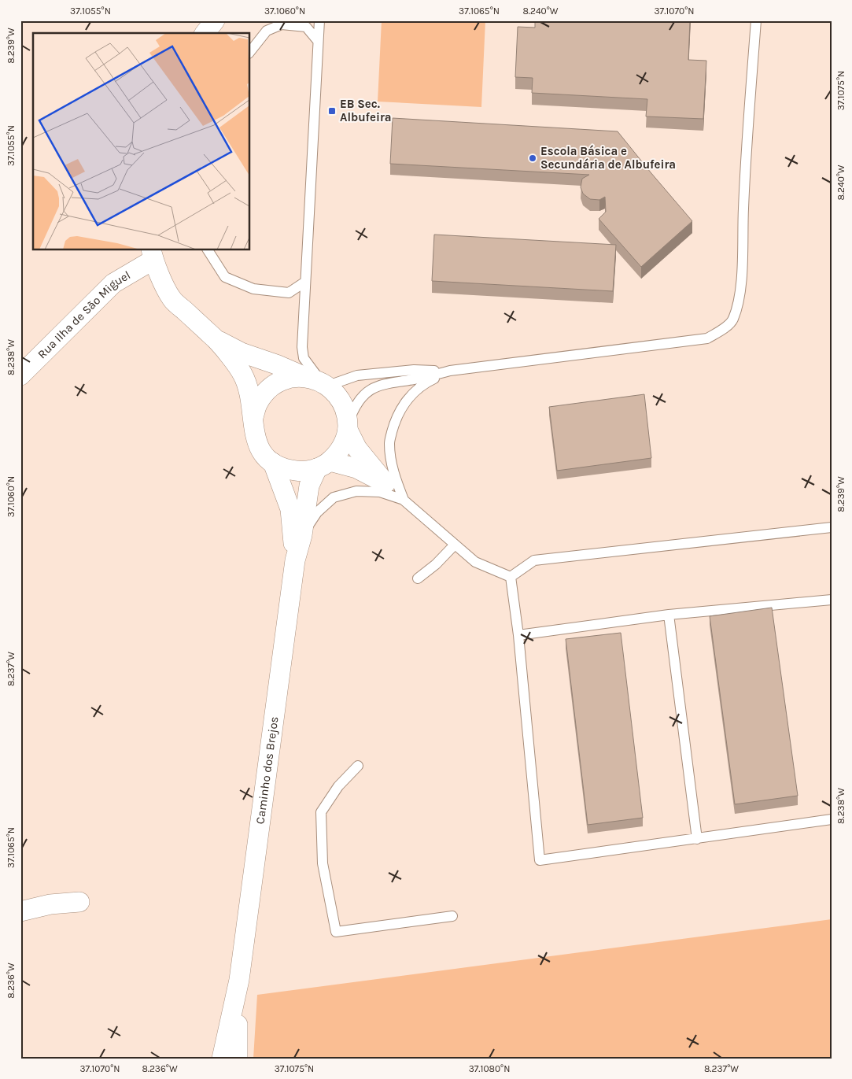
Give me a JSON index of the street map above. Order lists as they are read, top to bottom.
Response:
{
  "streets": {
    "street": ["Rua Ilha de São Miguel", "Caminho dos Brejos"]
  },
  "places": {
    "transit": ["EB Sec. Albufeira"],
    "other": ["Escola Básica e Secundária de Albufeira"]
  },
  "coordinates": [
    "37.1055°N",
    "37.1060°N",
    "37.1065°N",
    "8.240°W",
    "37.1070°N",
    "8.239°W",
    "37.1075°N",
    "8.238°W",
    "8.237°W",
    "8.236°W",
    "37.1080°N"
  ]
}
